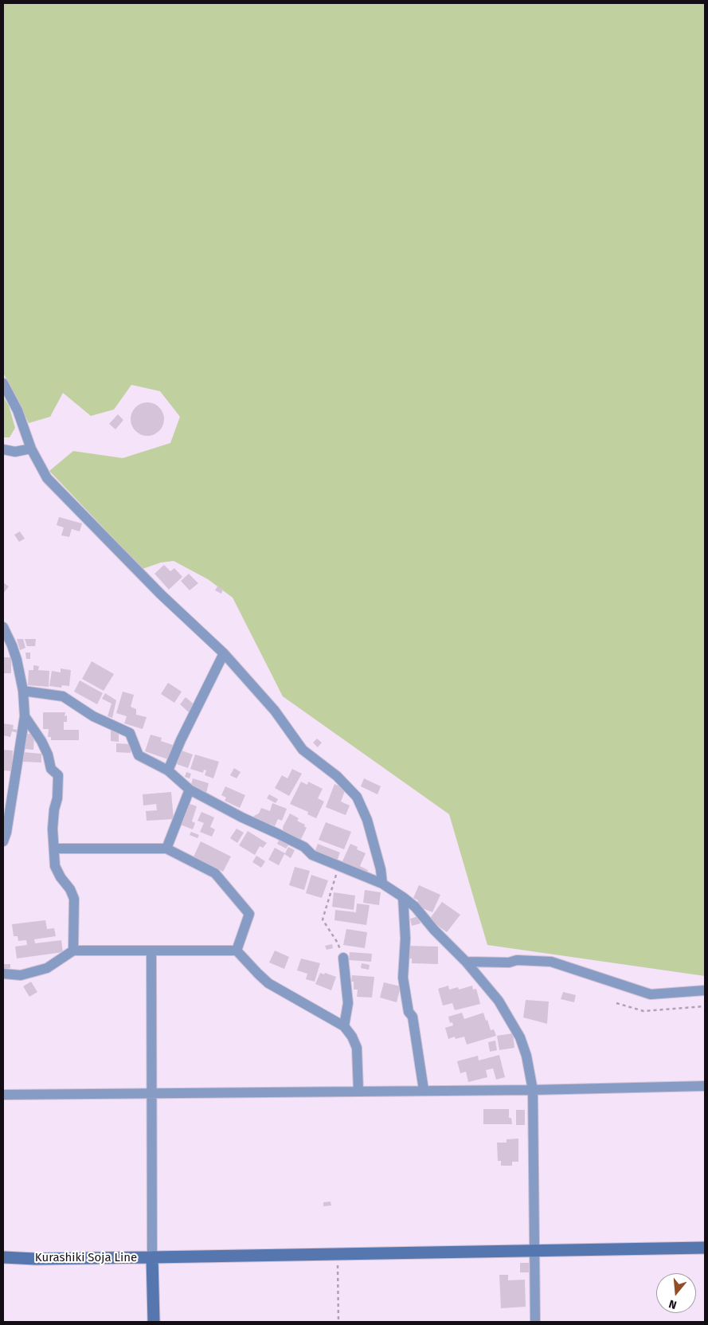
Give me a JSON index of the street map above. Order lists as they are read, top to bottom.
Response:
{
  "streets": {
    "street": ["Kurashiki Soja Line"]
  },
  "north": "bottom"
}
